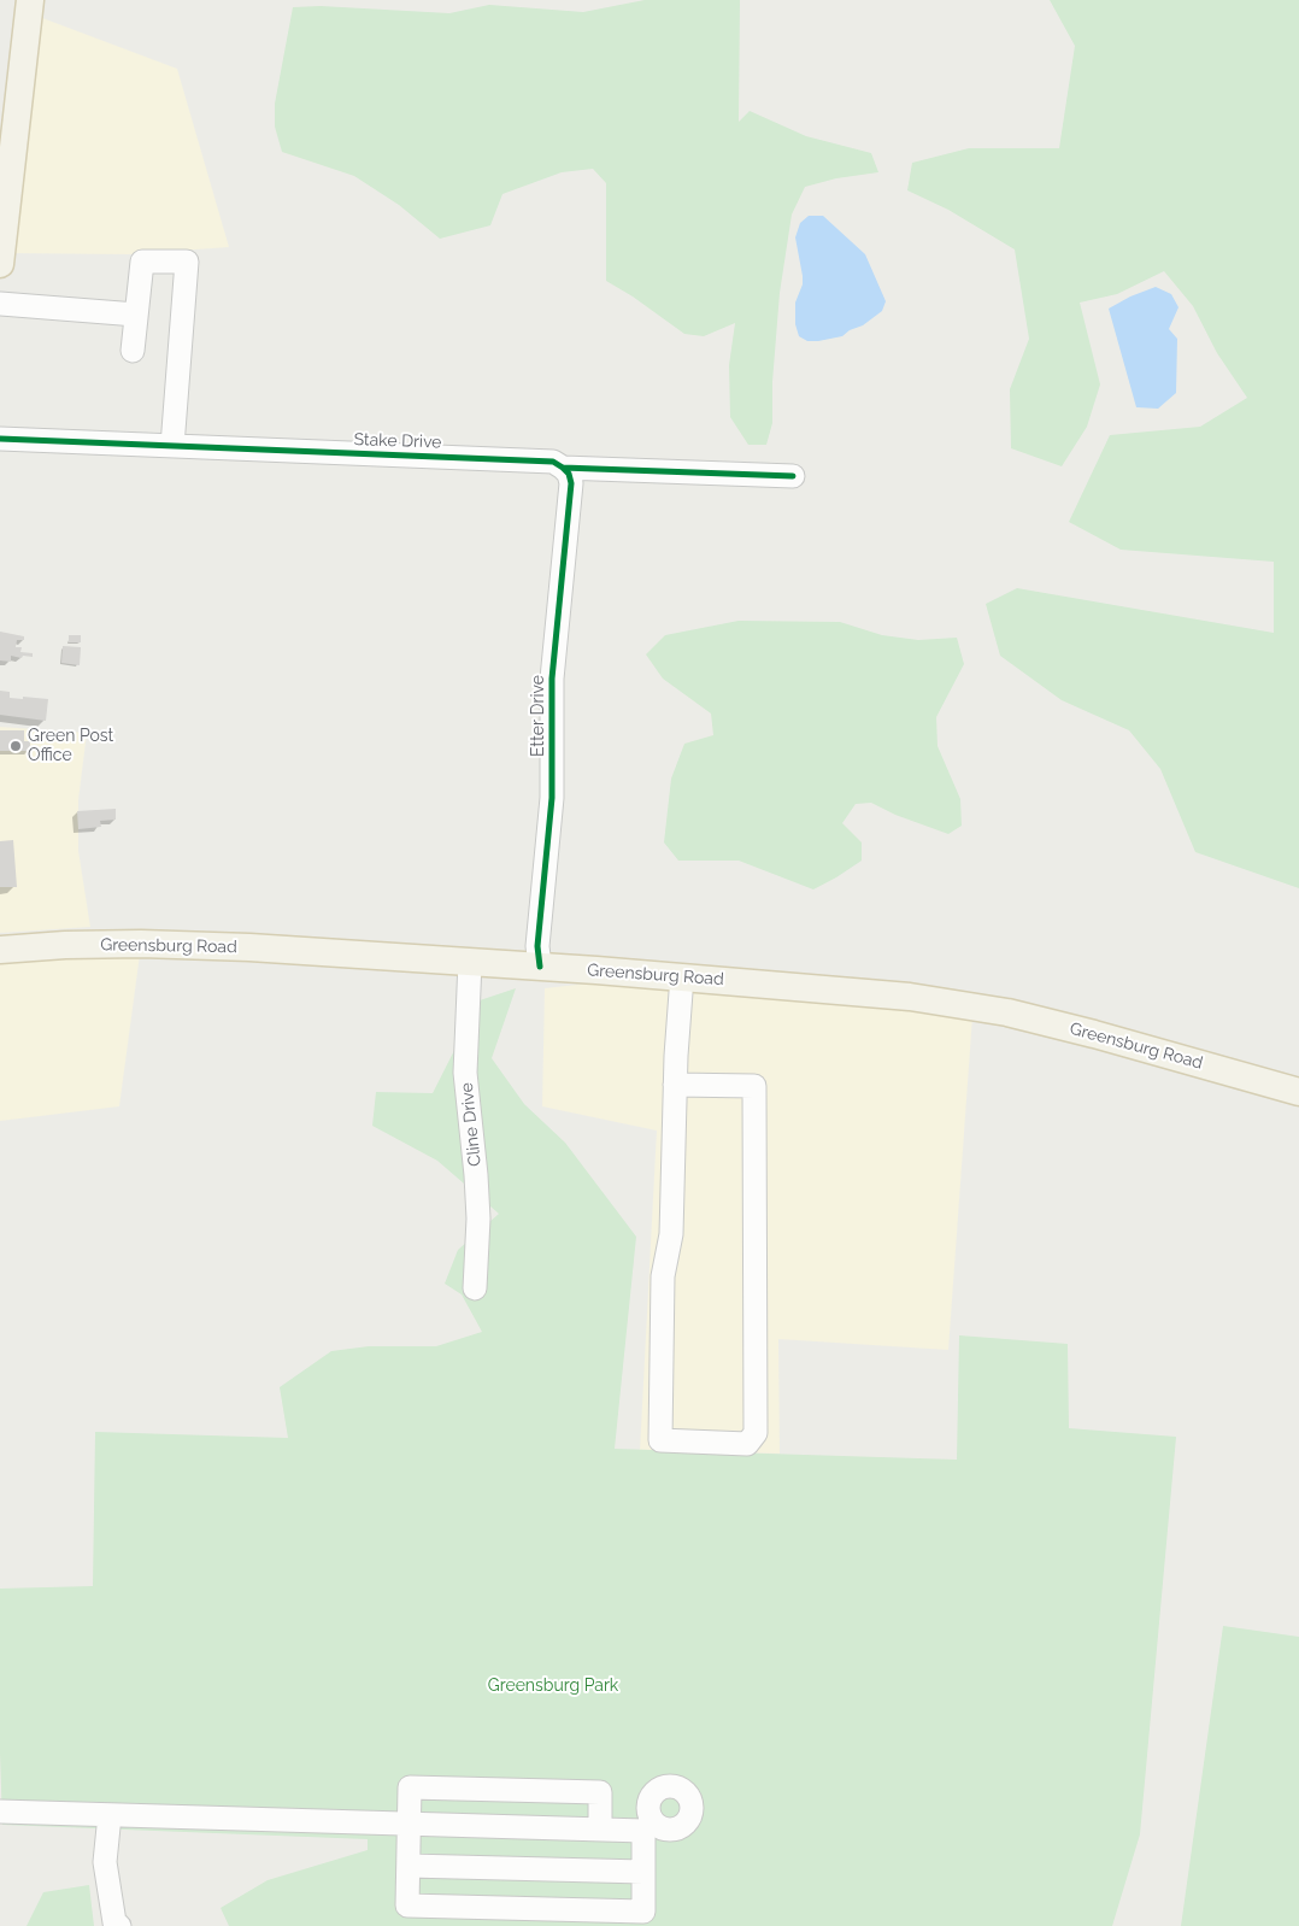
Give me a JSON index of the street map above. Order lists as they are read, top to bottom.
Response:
{
  "streets": {
    "main road": ["Greensburg Road"],
    "street": ["Stake Drive", "Etter Drive", "Cline Drive"]
  },
  "crossings": [
    ["Stake Drive", "Etter Drive"],
    ["Etter Drive", "Greensburg Road"],
    ["Greensburg Road", "Cline Drive"]
  ],
  "parks": ["Greensburg Park"],
  "places": ["Green Post Office"]
}
